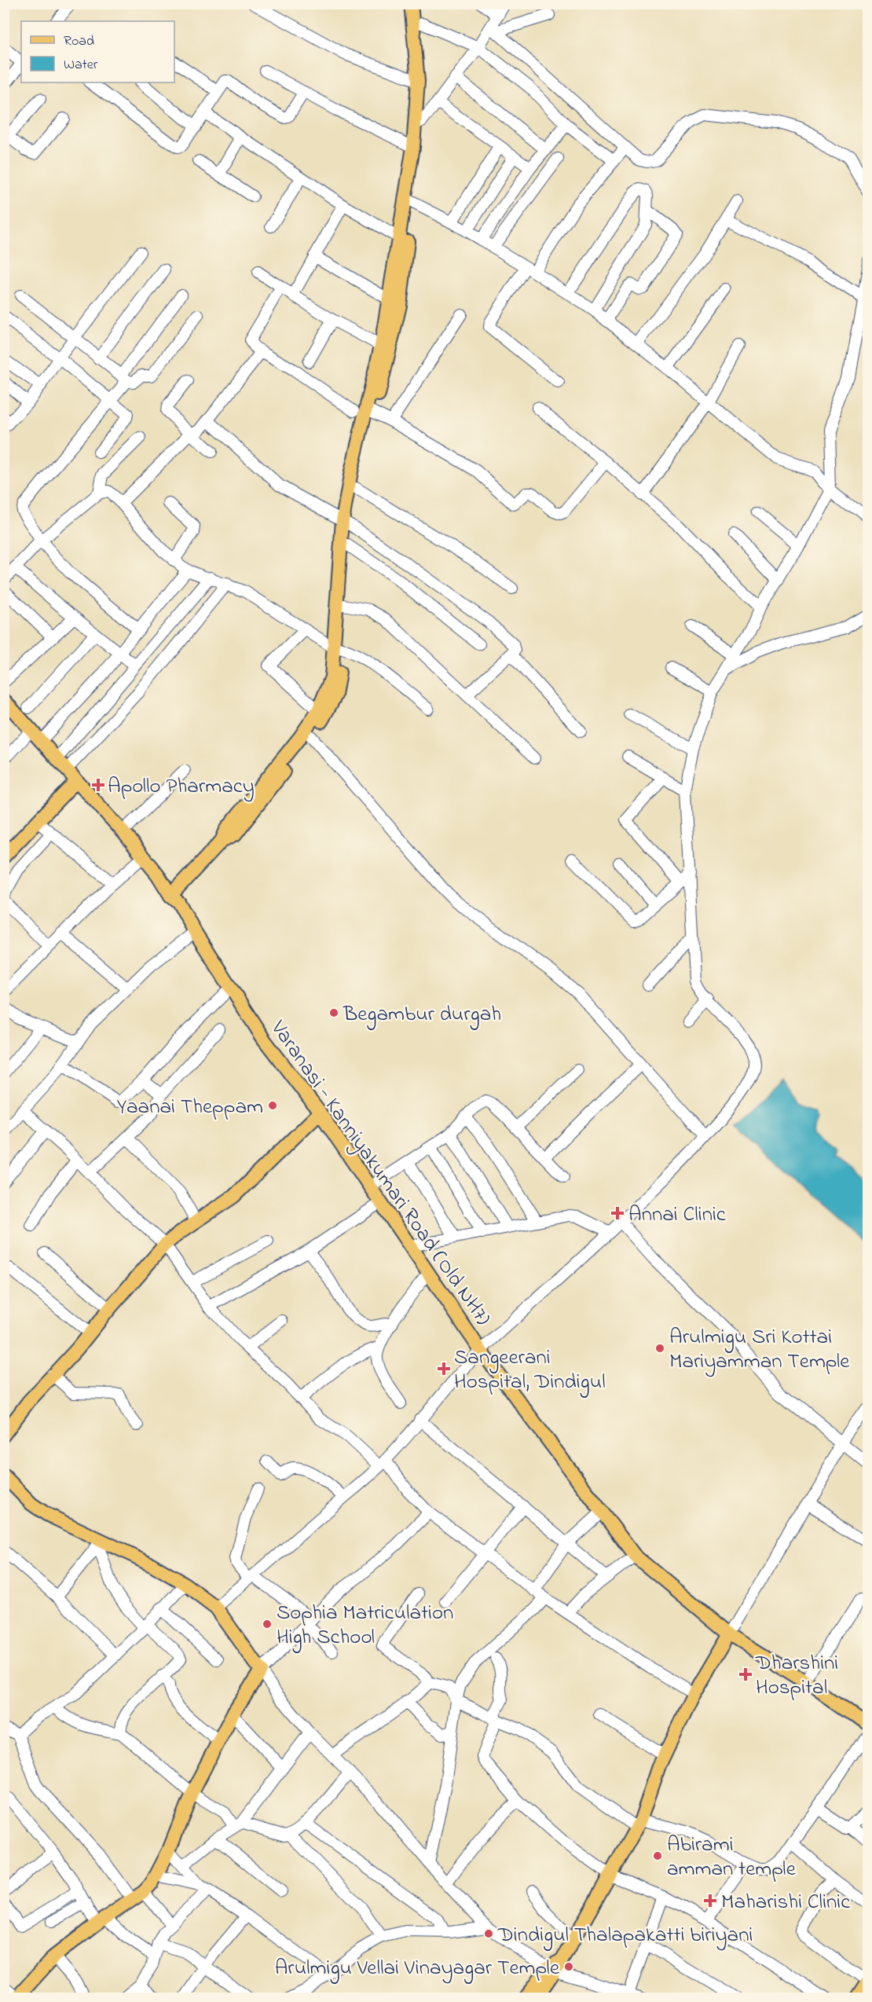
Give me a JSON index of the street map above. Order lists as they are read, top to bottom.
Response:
{
  "streets": {
    "main road": ["Varanasi - Kanniyakumari Road (Old NH7)"]
  },
  "places": {
    "health": [
      "Apollo Pharmacy",
      "Annai Clinic",
      "Sangeerani Hospital, Dindigul",
      "Dharshini Hospital",
      "Maharishi Clinic"
    ],
    "other": [
      "Begambur durgah",
      "Yaanai Theppam",
      "Arulmigu Sri Kottai Mariyamman Temple",
      "Sophia Matriculation High School",
      "Abirami amman temple",
      "Dindigul Thalapakatti biriyani",
      "Arulmigu Vellai Vinayagar Temple"
    ]
  },
  "legend": ["Road", "Water"]
}
